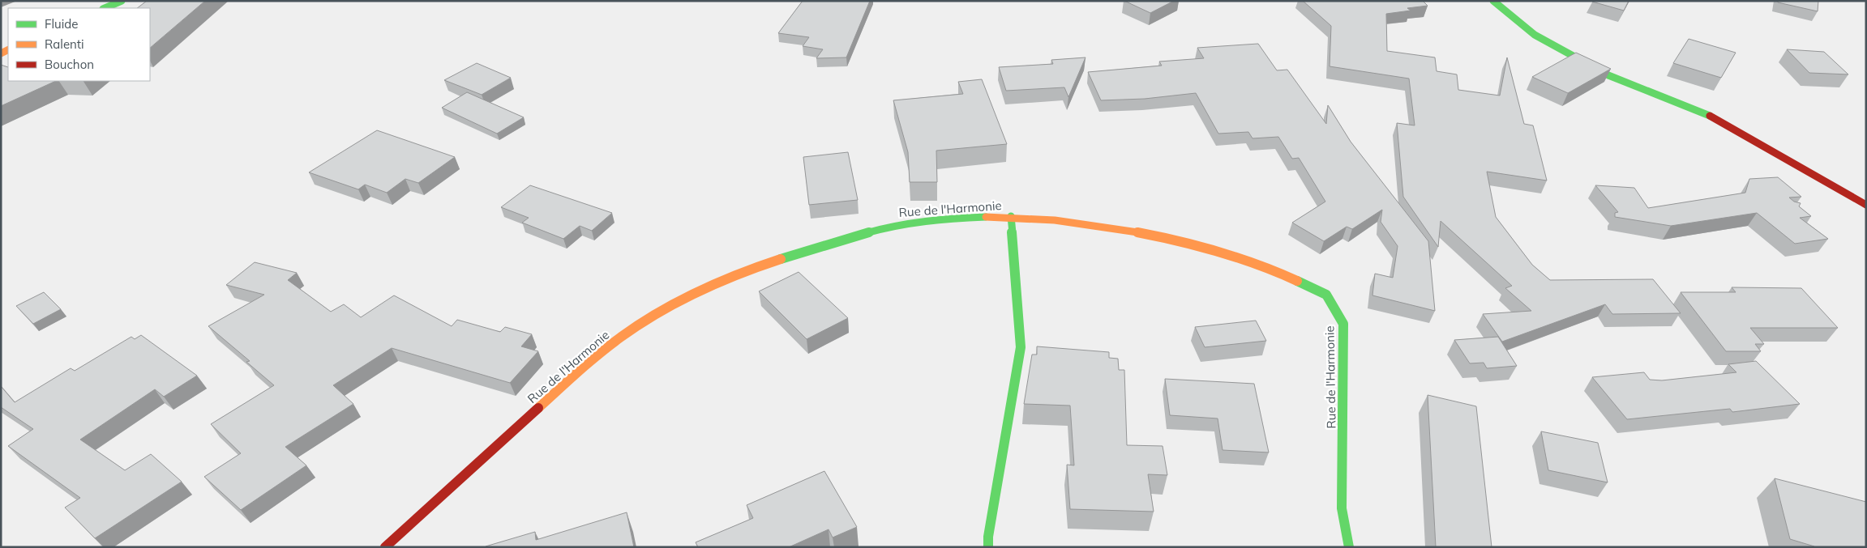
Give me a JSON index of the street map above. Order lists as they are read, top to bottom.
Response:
{
  "streets": {
    "street": ["Rue de l'Harmonie"]
  },
  "legend": ["Fluide", "Ralenti", "Bouchon"]
}
